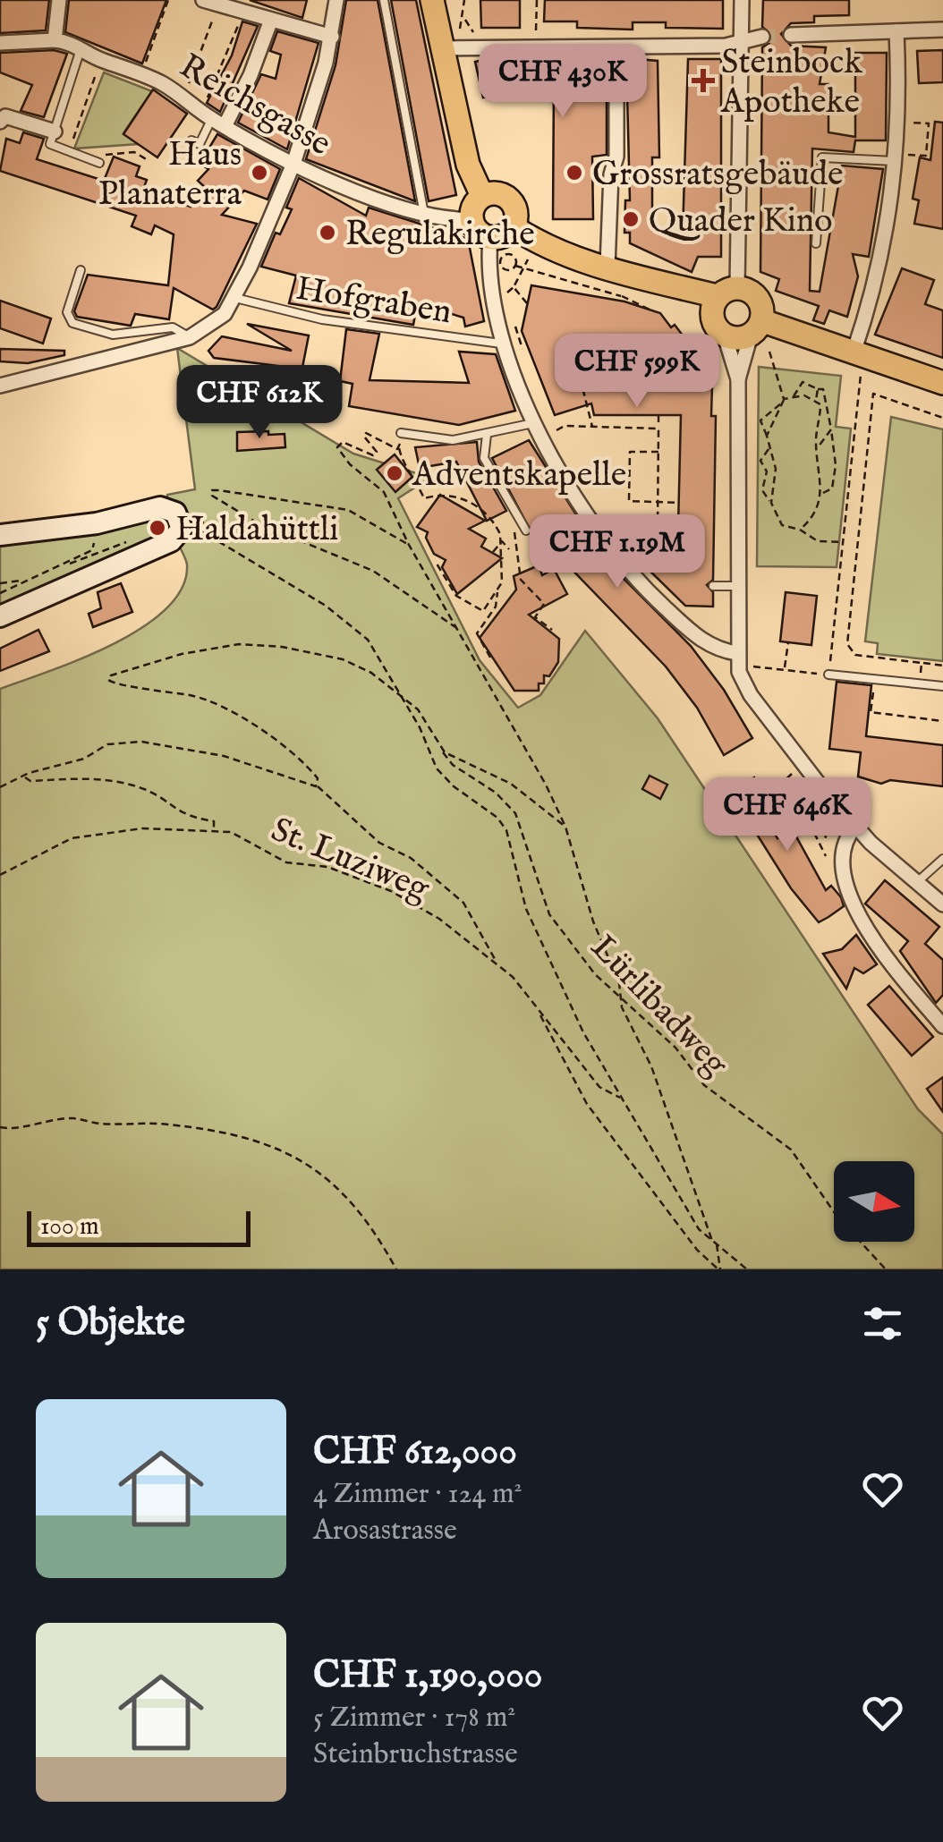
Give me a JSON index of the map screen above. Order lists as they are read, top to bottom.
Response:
{
  "streets": {
    "street": ["Reichsgasse"],
    "lane": ["Hofgraben"],
    "path": ["St. Luziweg", "Lürlibadweg"]
  },
  "places": {
    "health": ["Steinbock Apotheke"],
    "other": [
      "Haus Planaterra",
      "Grossratsgebäude",
      "Quader Kino",
      "Regulakirche",
      "Adventskapelle",
      "Haldahüttli"
    ]
  },
  "scale_bar": "100 m",
  "north": "right",
  "page": {
    "price": [
      "CHF 430K",
      "CHF 599K",
      "CHF 612K",
      "CHF 1.19M",
      "CHF 646K"
    ],
    "scale": "100 m",
    "heading": "5 Objekte",
    "list": [
      {
        "name": "CHF 612,000",
        "note": "4 Zimmer · 124 m² · Arosastrasse"
      },
      {
        "name": "CHF 1,190,000",
        "note": "5 Zimmer · 178 m² · Steinbruchstrasse"
      }
    ]
  }
}
